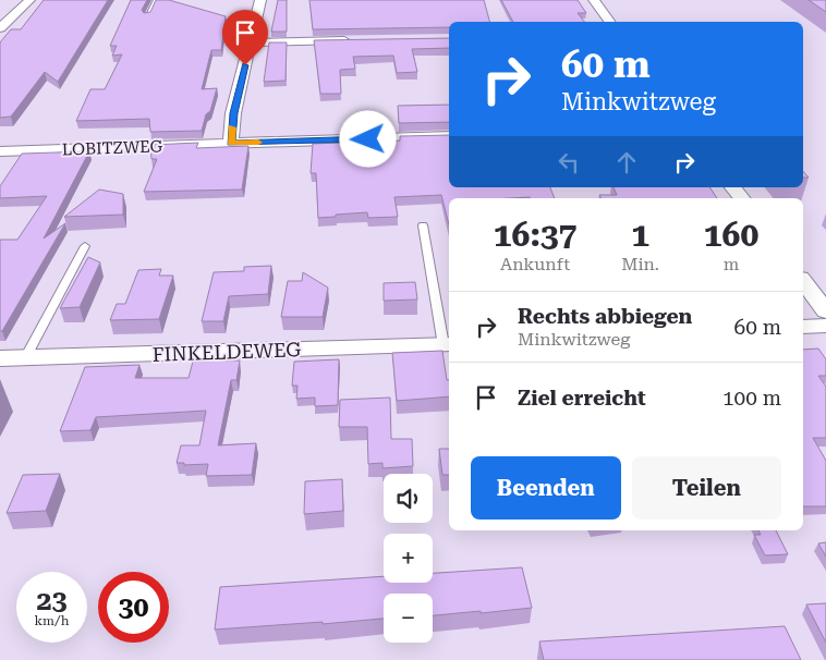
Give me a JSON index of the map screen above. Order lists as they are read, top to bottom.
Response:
{
  "streets": {
    "street": ["LOBITZWEG", "FINKELDEWEG"]
  },
  "page": {
    "turn": ["60 m", "Minkwitzweg"],
    "eta": [
      "16:37",
      "Ankunft",
      "1",
      "Min.",
      "160",
      "m"
    ],
    "list": [
      {
        "name": "Rechts abbiegen",
        "note": "Minkwitzweg",
        "value": "60 m"
      },
      {
        "name": "Ziel erreicht",
        "value": "100 m"
      }
    ],
    "buttons": ["Beenden", "Teilen"],
    "map_buttons": ["+", "−"],
    "speed": "23 km/h",
    "limit": "30"
  }
}
